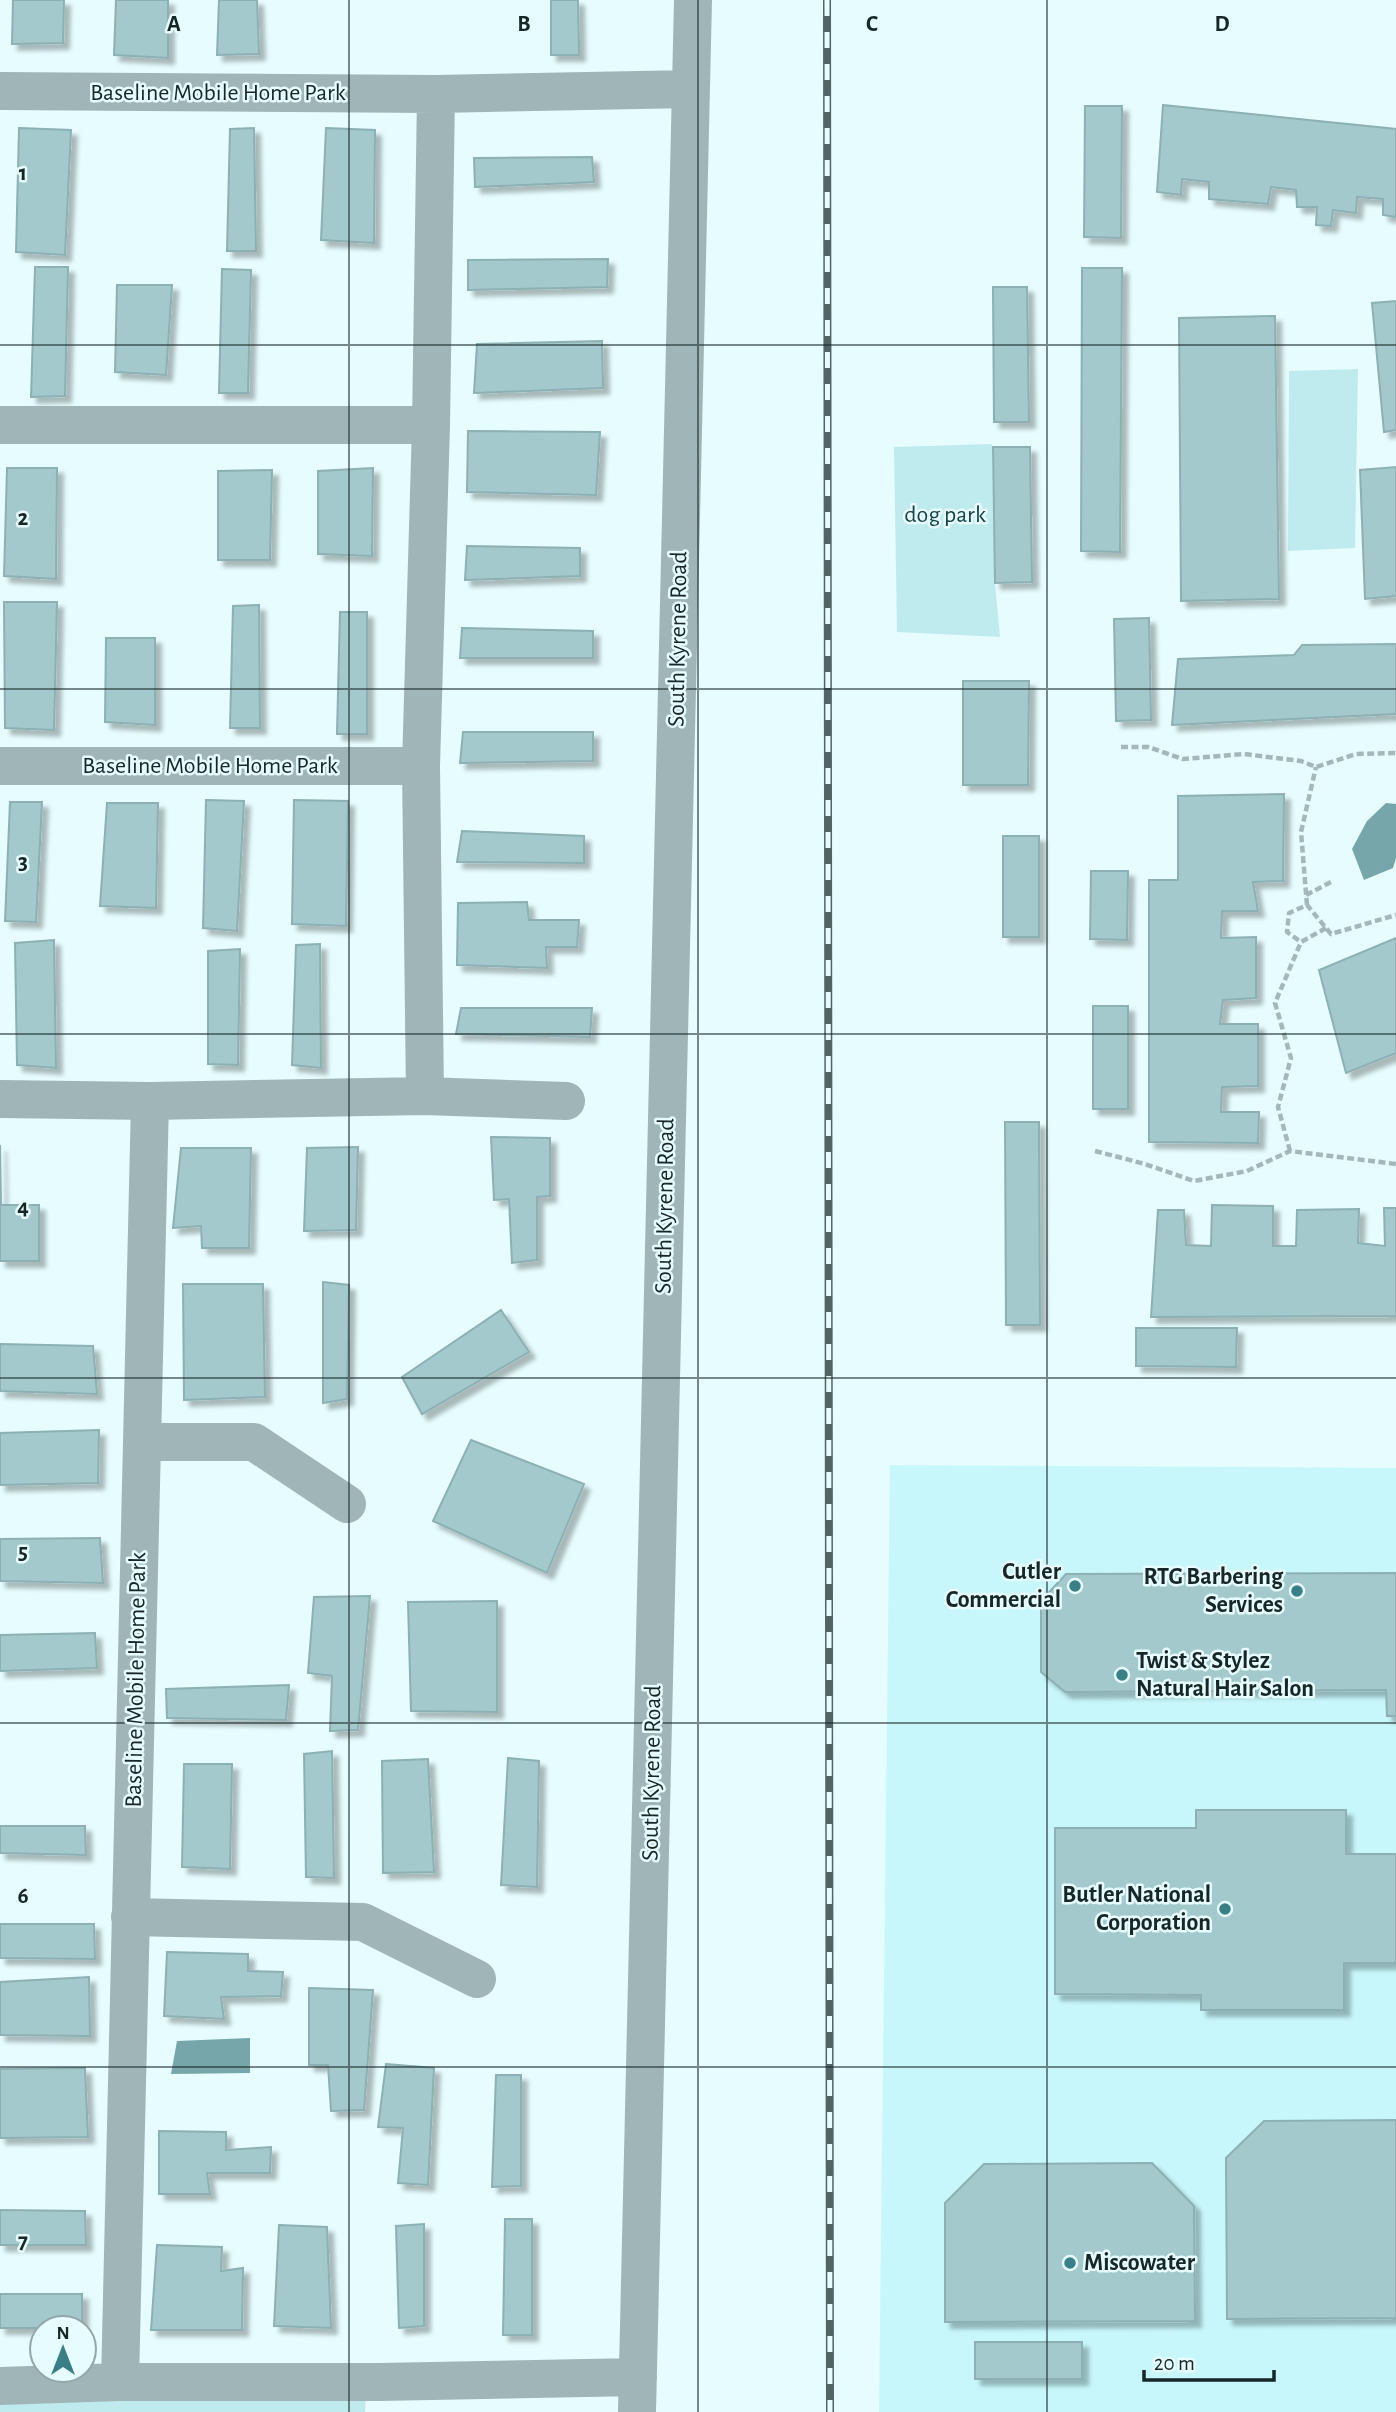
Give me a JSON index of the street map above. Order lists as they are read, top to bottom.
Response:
{
  "streets": {
    "street": ["Baseline Mobile Home Park", "South Kyrene Road"]
  },
  "crossings": [
    ["Baseline Mobile Home Park", "South Kyrene Road"]
  ],
  "parks": ["dog park"],
  "places": [
    "Cutler Commercial",
    "RTG Barbering Services",
    "Twist & Stylez Natural Hair Salon",
    "Butler National Corporation",
    "Miscowater"
  ],
  "scale_bar": "20 m",
  "north": "top",
  "grid": {
    "columns": [
      "A",
      "B",
      "C",
      "D"
    ],
    "rows": [
      "1",
      "2",
      "3",
      "4",
      "5",
      "6",
      "7"
    ]
  }
}
